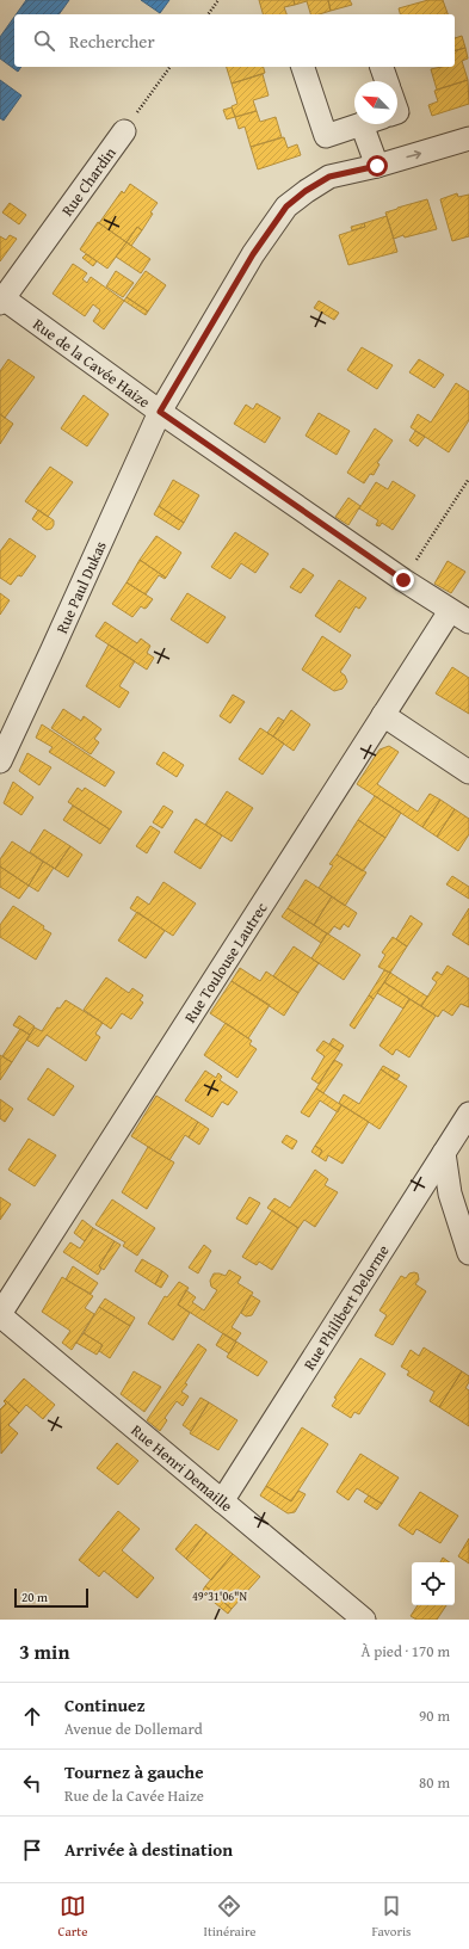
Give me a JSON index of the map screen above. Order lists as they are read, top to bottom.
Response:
{
  "streets": {
    "street": [
      "Rue Chardin",
      "Rue de la Cavée Haize",
      "Rue Paul Dukas",
      "Rue Toulouse Lautrec",
      "Rue Philibert Delorme",
      "Rue Henri Demaille"
    ]
  },
  "crossings": [
    ["Rue Chardin", "Rue de la Cavée Haize"],
    ["Rue de la Cavée Haize", "Rue Paul Dukas"],
    ["Rue de la Cavée Haize", "Rue Toulouse Lautrec"],
    ["Rue Toulouse Lautrec", "Rue Henri Demaille"],
    ["Rue Philibert Delorme", "Rue Henri Demaille"]
  ],
  "scale_bar": "20 m",
  "north": "top left",
  "page": {
    "search": "Rechercher",
    "scale": "20 m",
    "heading": ["3 min", "À pied · 170 m"],
    "list": [
      ["Continuez", "Avenue de Dollemard", "90 m"],
      ["Tournez à gauche", "Rue de la Cavée Haize", "80 m"],
      "Arrivée à destination"
    ],
    "nav": ["Carte", "Itinéraire", "Favoris"]
  },
  "coordinates": ["49°31'06\"N"]
}
